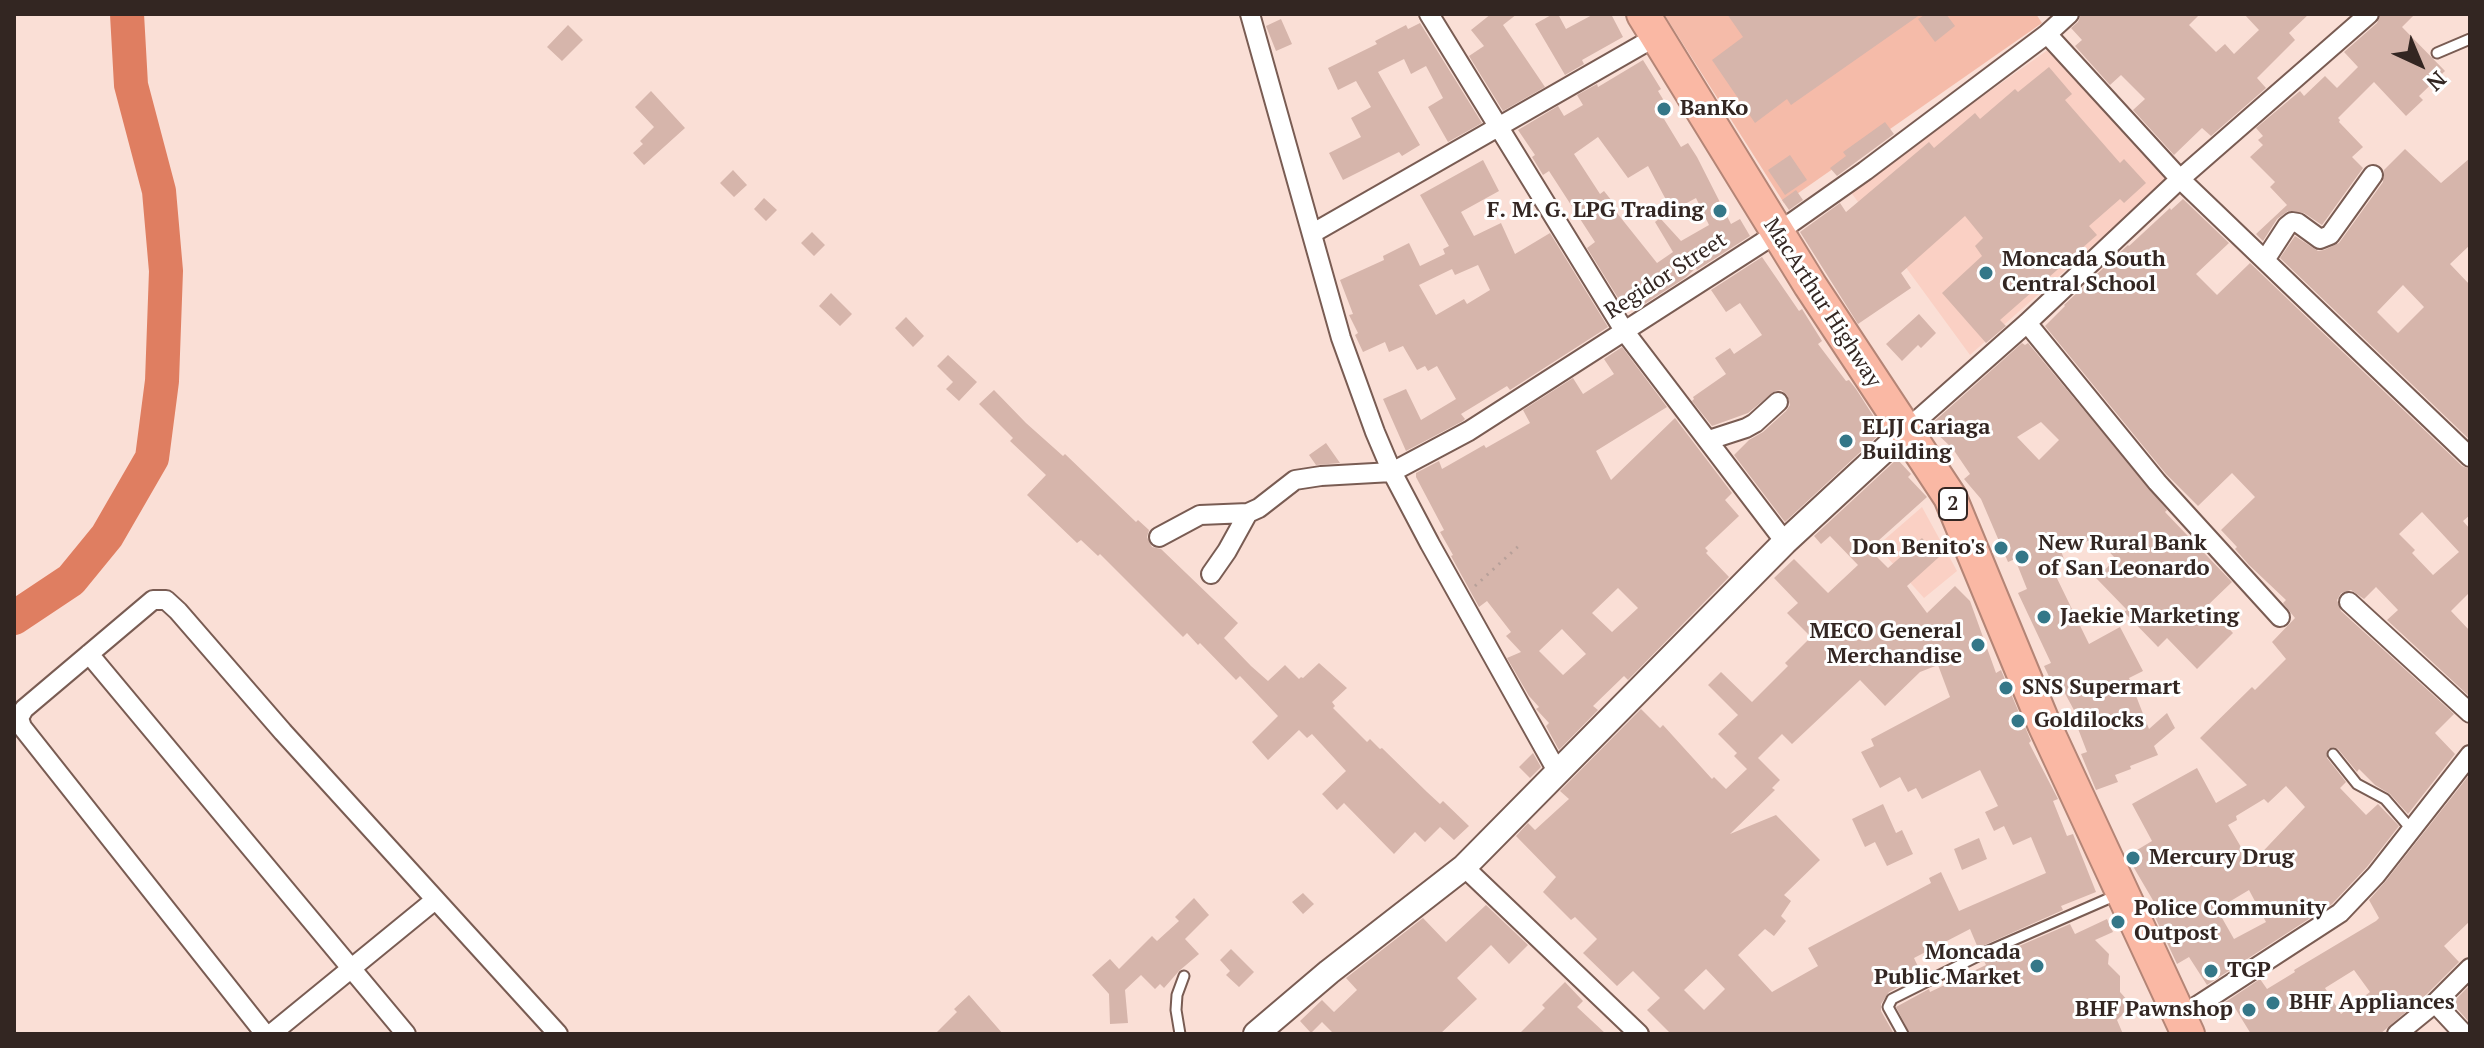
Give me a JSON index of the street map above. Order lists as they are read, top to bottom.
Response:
{
  "streets": {
    "highway": ["MacArthur Highway", "2"],
    "street": ["Regidor Street"]
  },
  "crossings": [
    ["Regidor Street", "MacArthur Highway"]
  ],
  "places": [
    "BanKo",
    "F. M. G. LPG Trading",
    "Moncada South Central School",
    "ELJJ Cariaga Building",
    "Don Benito's",
    "New Rural Bank of San Leonardo",
    "Jaekie Marketing",
    "MECO General Merchandise",
    "SNS Supermart",
    "Goldilocks",
    "Mercury Drug",
    "Police Community Outpost",
    "Moncada Public Market",
    "TGP",
    "BHF Appliances",
    "BHF Pawnshop"
  ],
  "north": "bottom right"
}
